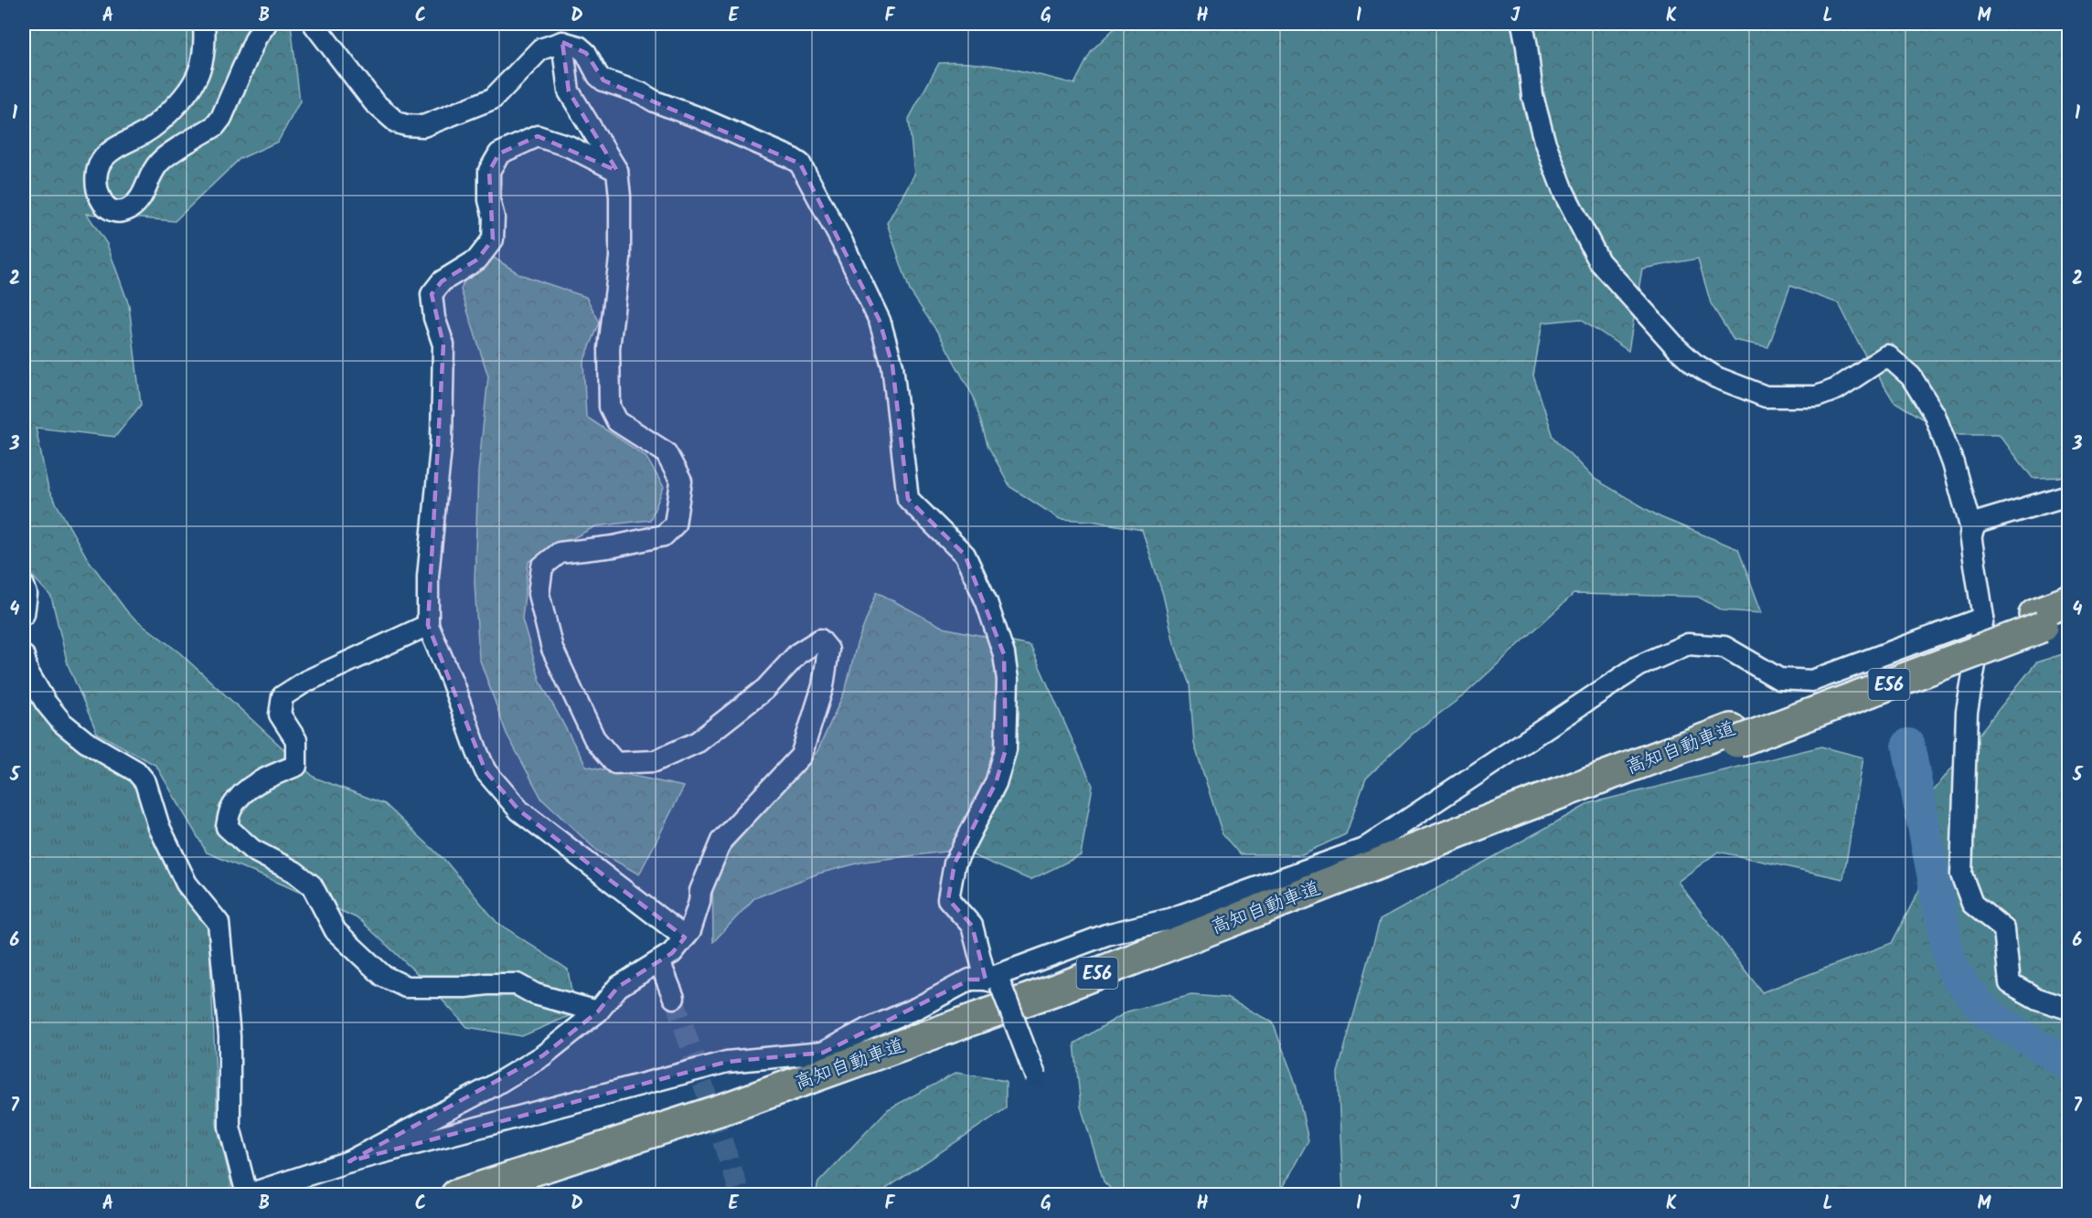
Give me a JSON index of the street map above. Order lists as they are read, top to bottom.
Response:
{
  "streets": {
    "highway": ["E56", "高知自動車道"]
  },
  "grid": {
    "columns": [
      "A",
      "B",
      "C",
      "D",
      "E",
      "F",
      "G",
      "H",
      "I",
      "J",
      "K",
      "L",
      "M"
    ],
    "rows": [
      "1",
      "2",
      "3",
      "4",
      "5",
      "6",
      "7"
    ]
  }
}
